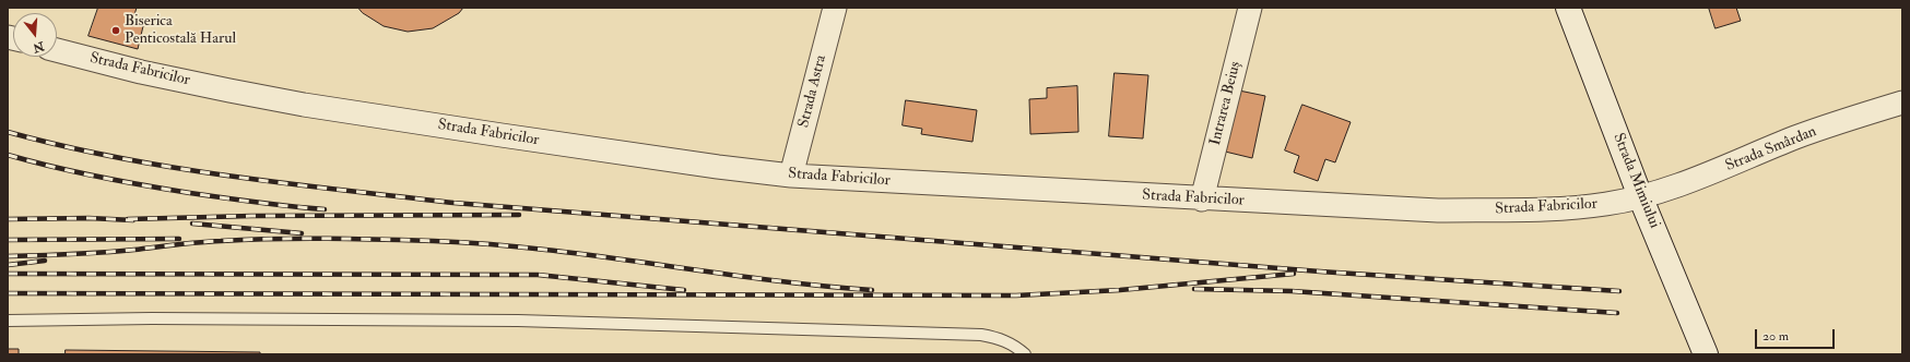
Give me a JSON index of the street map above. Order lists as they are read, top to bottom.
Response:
{
  "streets": {
    "street": [
      "Strada Fabricilor",
      "Strada Astra",
      "Intrarea Beiuș",
      "Strada Smârdan",
      "Strada Mimiului"
    ]
  },
  "crossings": [
    ["Strada Fabricilor", "Strada Astra"],
    ["Strada Fabricilor", "Intrarea Beiuș"],
    ["Strada Fabricilor", "Strada Smârdan"],
    ["Strada Fabricilor", "Strada Mimiului"],
    ["Strada Smârdan", "Strada Mimiului"]
  ],
  "places": ["Biserica Penticostală Harul"],
  "scale_bar": "20 m",
  "north": "bottom"
}
